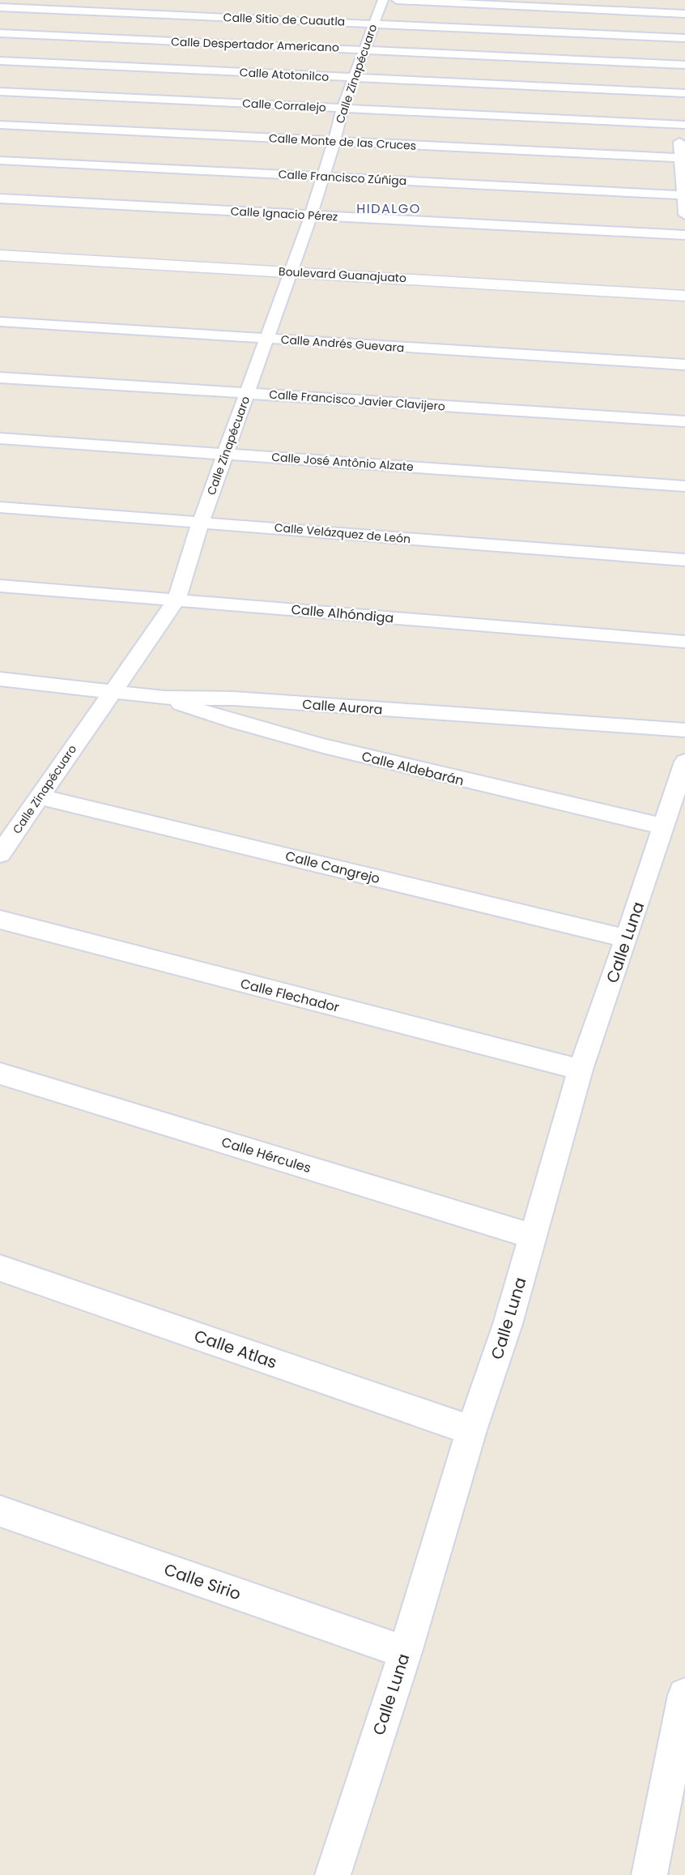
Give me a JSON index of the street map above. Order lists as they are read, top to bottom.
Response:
{
  "streets": {
    "street": [
      "Calle Sitio de Cuautla",
      "Calle Despertador Americano",
      "Calle Zinapécuaro",
      "Calle Atotonilco",
      "Calle Corralejo",
      "Calle Monte de las Cruces",
      "Calle Francisco Zúñiga",
      "Calle Ignacio Pérez",
      "Boulevard Guanajuato",
      "Calle Andrés Guevara",
      "Calle Francisco Javier Clavijero",
      "Calle José Antônio Alzate",
      "Calle Velázquez de León",
      "Calle Alhóndiga",
      "Calle Aurora",
      "Calle Aldebarán",
      "Calle Cangrejo",
      "Calle Luna",
      "Calle Flechador",
      "Calle Hércules",
      "Calle Atlas",
      "Calle Sirio"
    ]
  },
  "crossings": [
    ["Calle Sitio de Cuautla", "Calle Despertador Americano"],
    ["Calle Sitio de Cuautla", "Calle Zinapécuaro"],
    ["Calle Sitio de Cuautla", "Calle Atotonilco"],
    ["Calle Despertador Americano", "Calle Zinapécuaro"],
    ["Calle Despertador Americano", "Calle Atotonilco"],
    ["Calle Zinapécuaro", "Calle Atotonilco"],
    ["Calle Zinapécuaro", "Calle Corralejo"],
    ["Calle Zinapécuaro", "Calle Monte de las Cruces"],
    ["Calle Zinapécuaro", "Calle Francisco Zúñiga"],
    ["Calle Zinapécuaro", "Calle Ignacio Pérez"],
    ["Calle Zinapécuaro", "Boulevard Guanajuato"],
    ["Calle Zinapécuaro", "Calle Andrés Guevara"],
    ["Calle Zinapécuaro", "Calle Francisco Javier Clavijero"],
    ["Calle Zinapécuaro", "Calle José Antônio Alzate"],
    ["Calle Zinapécuaro", "Calle Velázquez de León"],
    ["Calle Zinapécuaro", "Calle Alhóndiga"],
    ["Calle Zinapécuaro", "Calle Aurora"],
    ["Calle Zinapécuaro", "Calle Cangrejo"],
    ["Calle Aurora", "Calle Aldebarán"],
    ["Calle Aldebarán", "Calle Luna"],
    ["Calle Cangrejo", "Calle Luna"],
    ["Calle Luna", "Calle Flechador"],
    ["Calle Luna", "Calle Hércules"],
    ["Calle Luna", "Calle Atlas"],
    ["Calle Luna", "Calle Sirio"]
  ],
  "districts": ["HIDALGO"]
}
